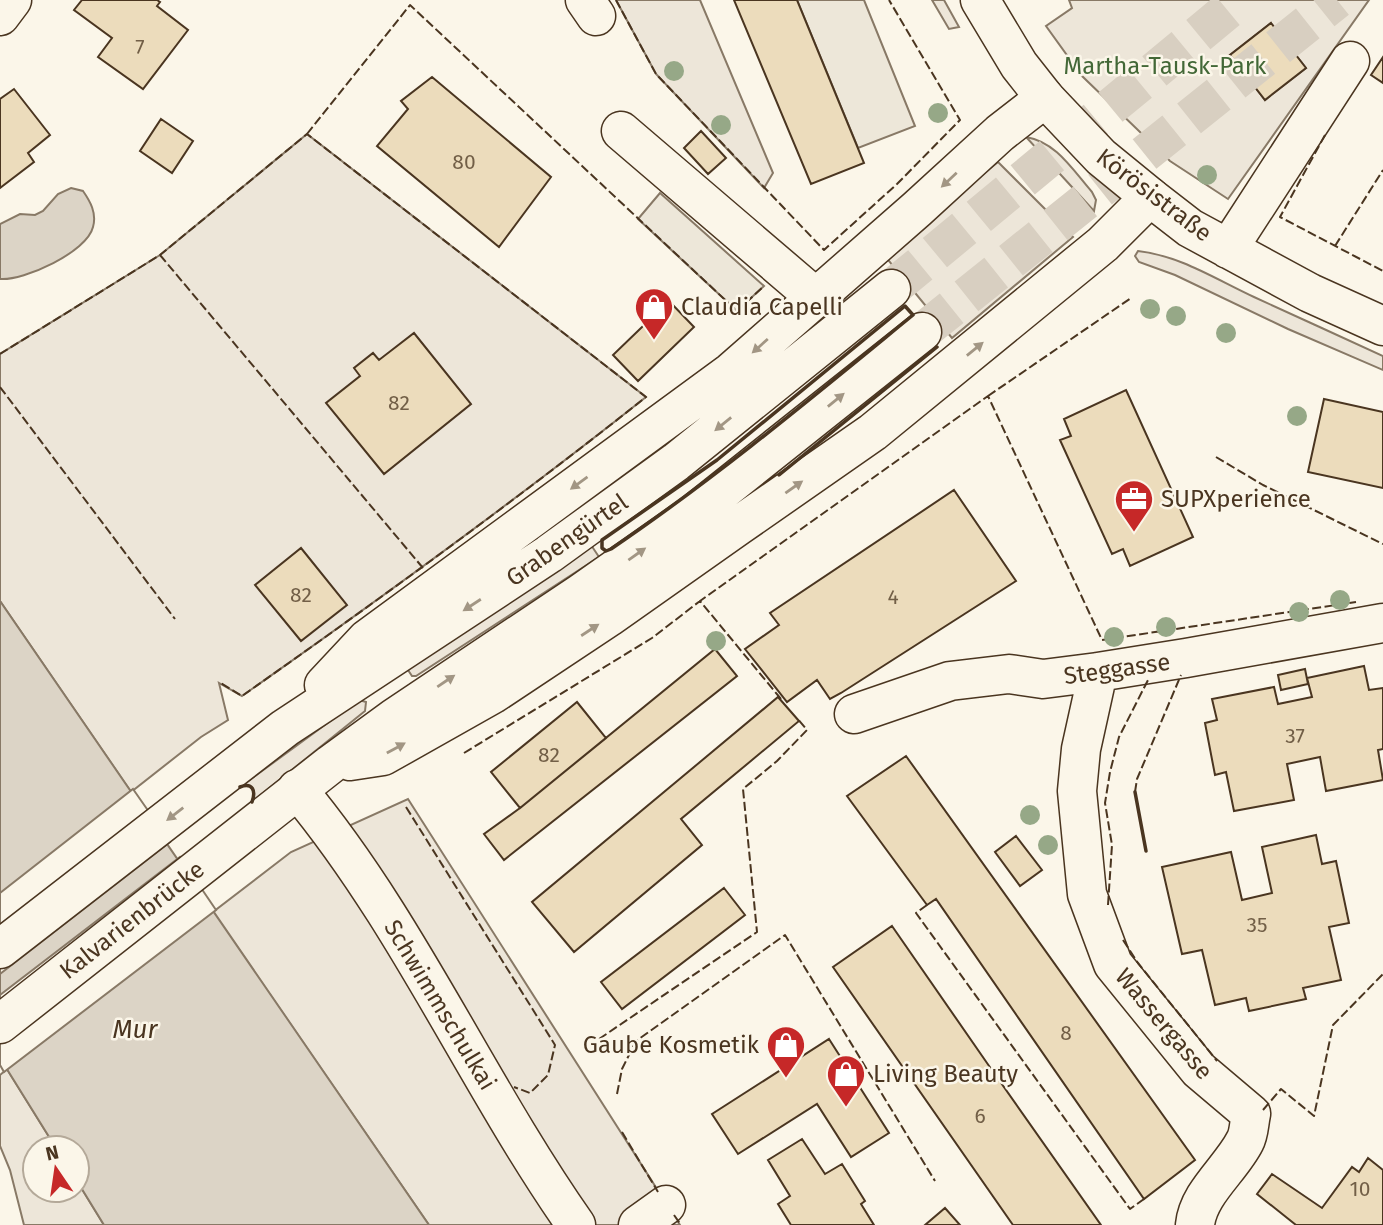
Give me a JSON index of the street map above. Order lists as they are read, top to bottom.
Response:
{
  "streets": {
    "main road": [
      "Körösistraße",
      "Grabengürtel",
      "Steggasse",
      "Kalvarienbrücke",
      "Schwimmschulkai",
      "Wassergasse"
    ]
  },
  "crossings": [
    ["Grabengürtel", "Kalvarienbrücke"],
    ["Grabengürtel", "Schwimmschulkai"],
    ["Steggasse", "Wassergasse"]
  ],
  "water": ["Mur"],
  "parks": ["Martha-Tausk-Park"],
  "places": {
    "shop": ["Claudia Capelli", "Gaube Kosmetik", "Living Beauty"],
    "office": ["SUPXperience"]
  },
  "house_numbers": [
    "7",
    "80",
    "82",
    "82",
    "4",
    "37",
    "82",
    "35",
    "8",
    "6",
    "10"
  ],
  "north": "top"
}
